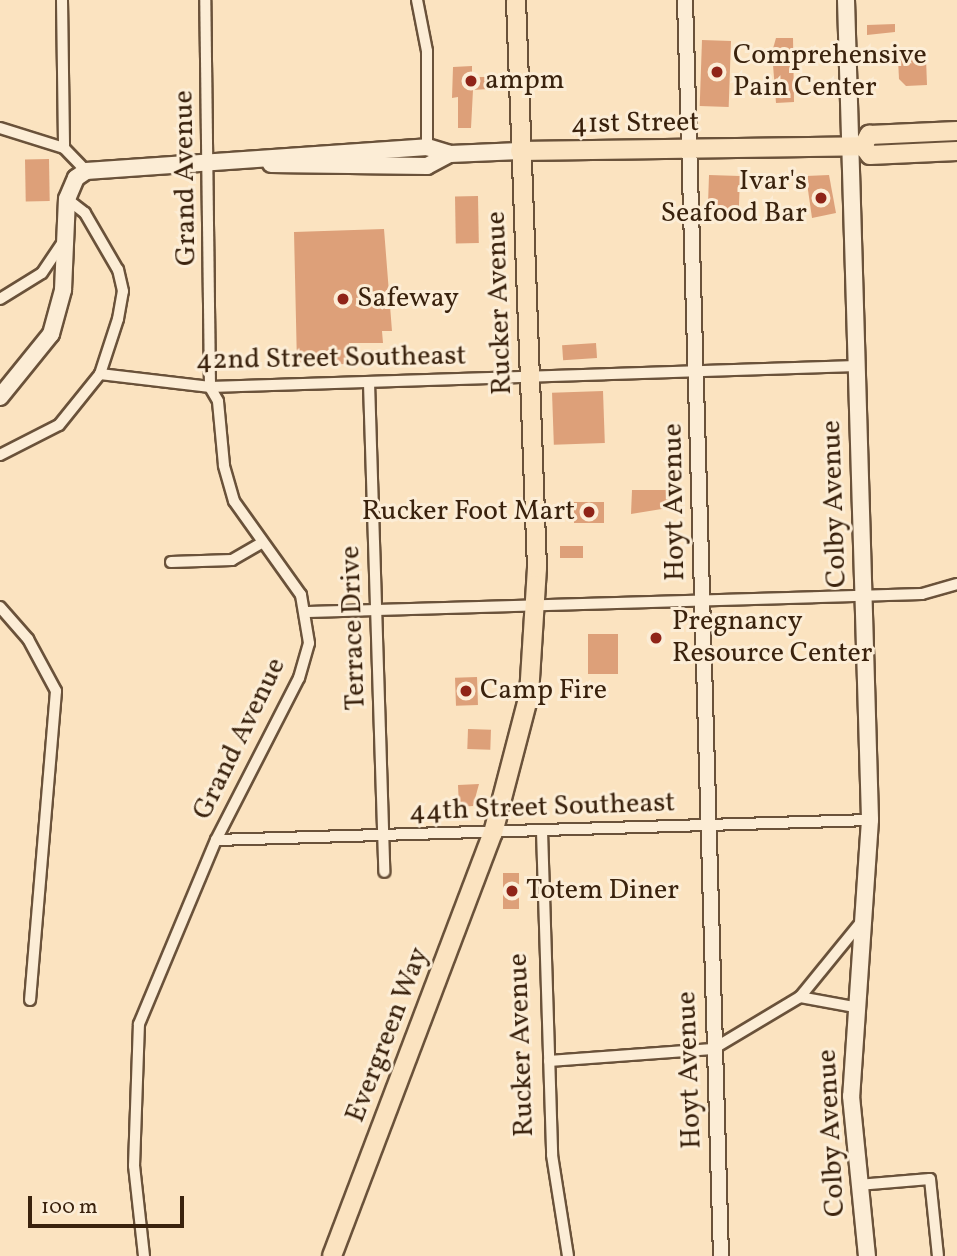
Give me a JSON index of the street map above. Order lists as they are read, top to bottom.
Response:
{
  "streets": {
    "main road": [
      "41st Street",
      "Rucker Avenue",
      "Colby Avenue",
      "Evergreen Way"
    ],
    "street": [
      "Grand Avenue",
      "42nd Street Southeast",
      "Hoyt Avenue",
      "Terrace Drive",
      "44th Street Southeast"
    ]
  },
  "crossings": [
    ["41st Street", "Grand Avenue"],
    ["41st Street", "Rucker Avenue"],
    ["41st Street", "Hoyt Avenue"],
    ["41st Street", "Colby Avenue"],
    ["Grand Avenue", "42nd Street Southeast"],
    ["Grand Avenue", "44th Street Southeast"],
    ["Rucker Avenue", "42nd Street Southeast"],
    ["Rucker Avenue", "44th Street Southeast"],
    ["Rucker Avenue", "Evergreen Way"],
    ["42nd Street Southeast", "Hoyt Avenue"],
    ["42nd Street Southeast", "Colby Avenue"],
    ["42nd Street Southeast", "Terrace Drive"],
    ["Hoyt Avenue", "44th Street Southeast"],
    ["Colby Avenue", "44th Street Southeast"],
    ["Terrace Drive", "44th Street Southeast"],
    ["44th Street Southeast", "Evergreen Way"]
  ],
  "places": [
    "Comprehensive Pain Center",
    "ampm",
    "Ivar's Seafood Bar",
    "Safeway",
    "Rucker Foot Mart",
    "Pregnancy Resource Center",
    "Camp Fire",
    "Totem Diner"
  ],
  "scale_bar": "100 m"
}
